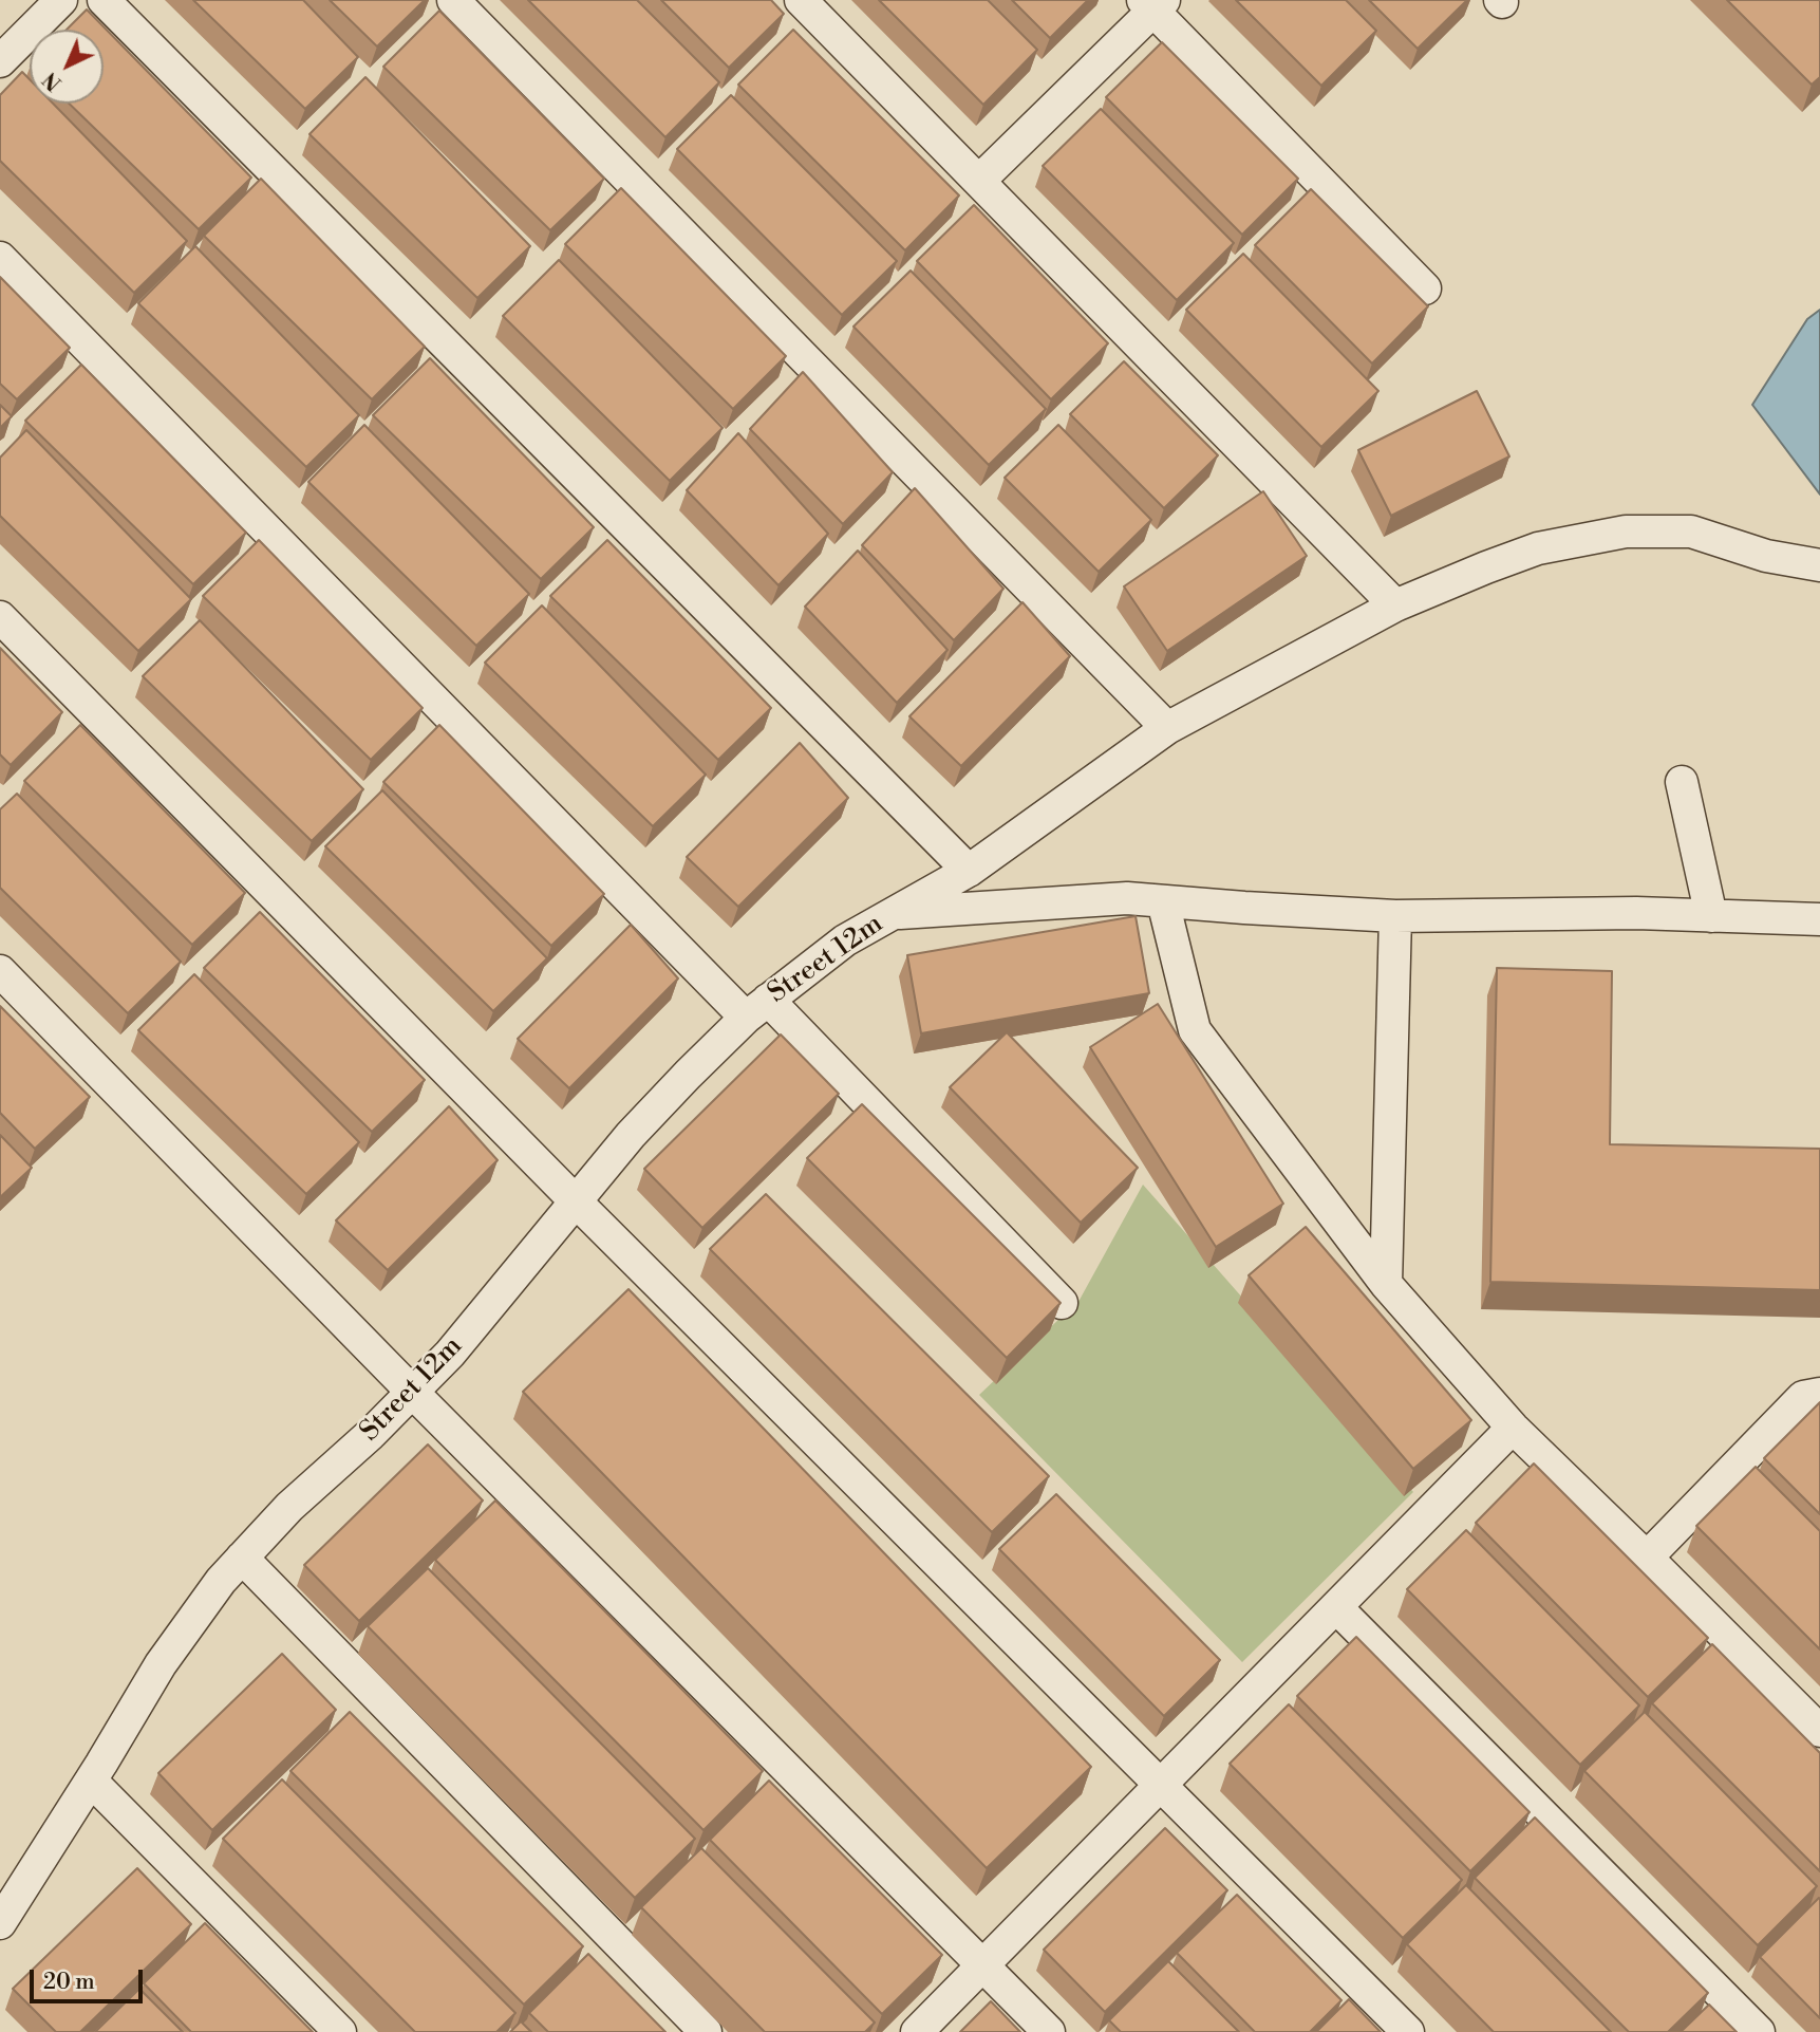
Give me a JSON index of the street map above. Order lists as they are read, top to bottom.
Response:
{
  "streets": {
    "street": ["Street 12m"]
  },
  "scale_bar": "20 m",
  "north": "bottom left"
}
